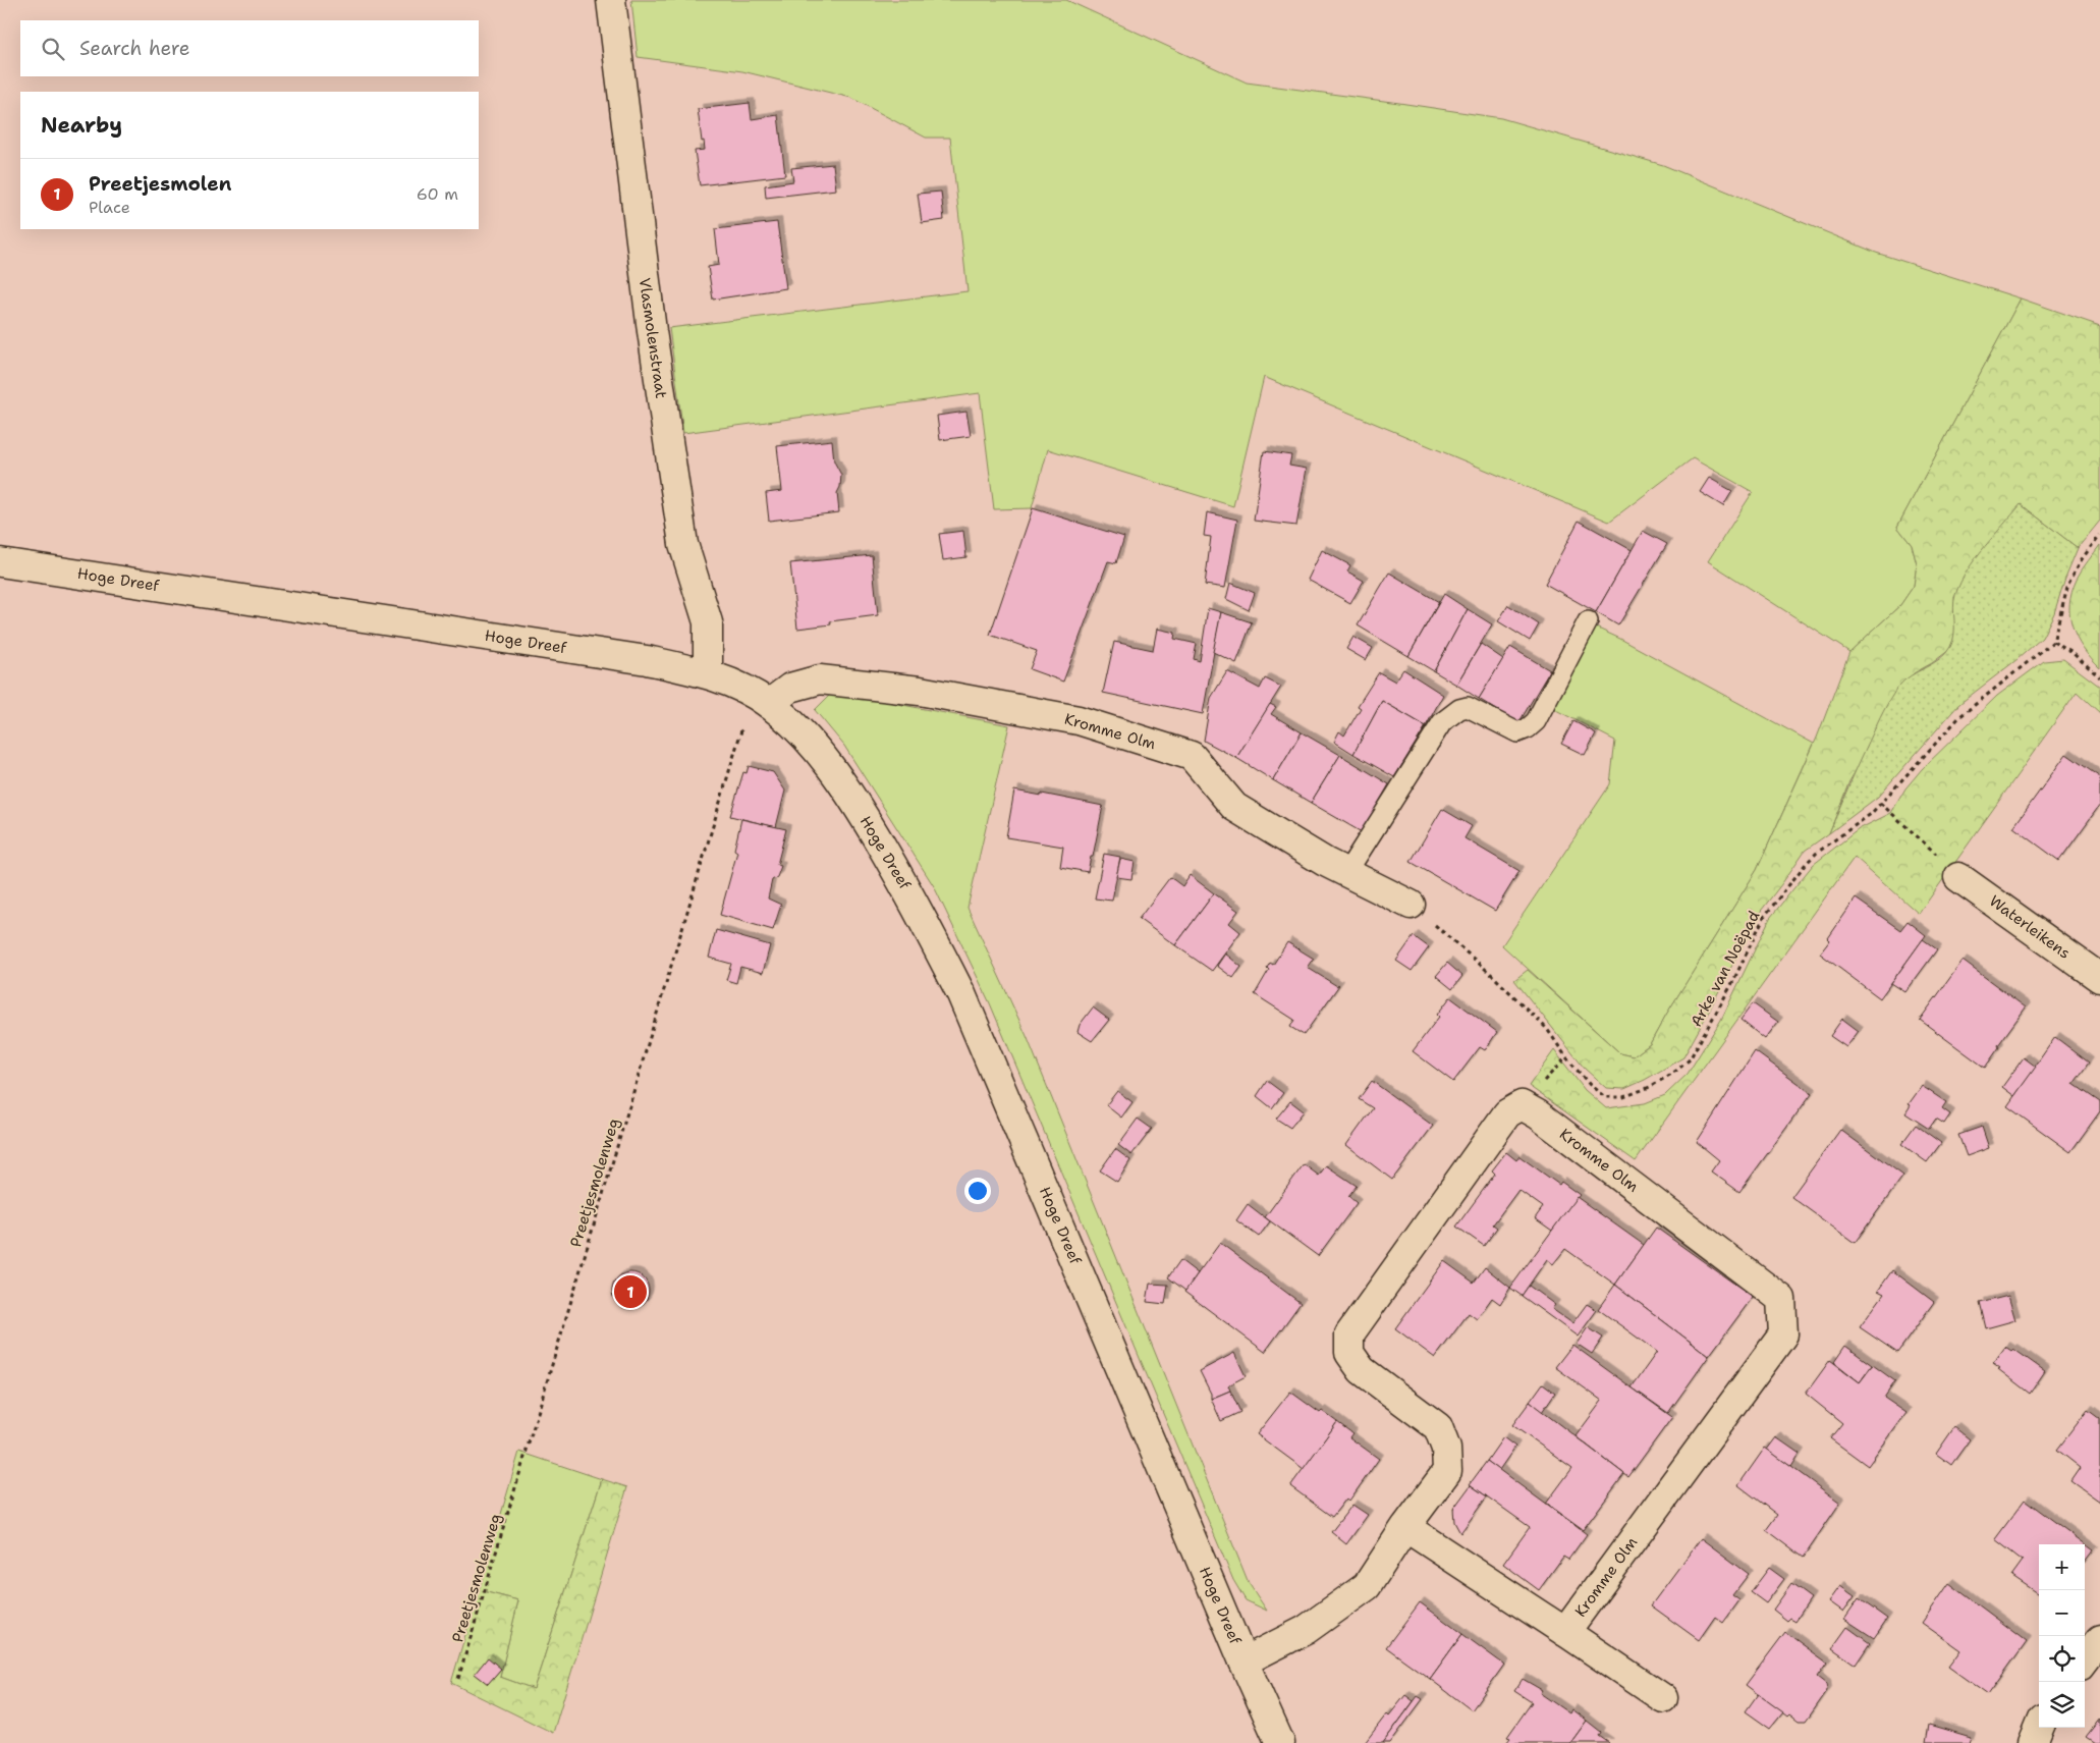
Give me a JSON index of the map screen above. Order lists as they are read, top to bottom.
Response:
{
  "streets": {
    "street": [
      "Vlasmolenstraat",
      "Hoge Dreef",
      "Kromme Olm",
      "Waterleikens"
    ],
    "path": ["Arke van Noëpad", "Preetjesmolenweg"]
  },
  "crossings": [
    ["Vlasmolenstraat", "Hoge Dreef"],
    ["Hoge Dreef", "Kromme Olm"],
    ["Hoge Dreef", "Preetjesmolenweg"],
    ["Kromme Olm", "Arke van Noëpad"],
    ["Kromme Olm", "Preetjesmolenweg"]
  ],
  "page": {
    "search": "Search here",
    "heading": "Nearby",
    "list": [
      {
        "mark": "1",
        "name": "Preetjesmolen",
        "note": "Place",
        "value": "60 m"
      }
    ],
    "pins": "1",
    "map_buttons": ["+", "−"]
  }
}
